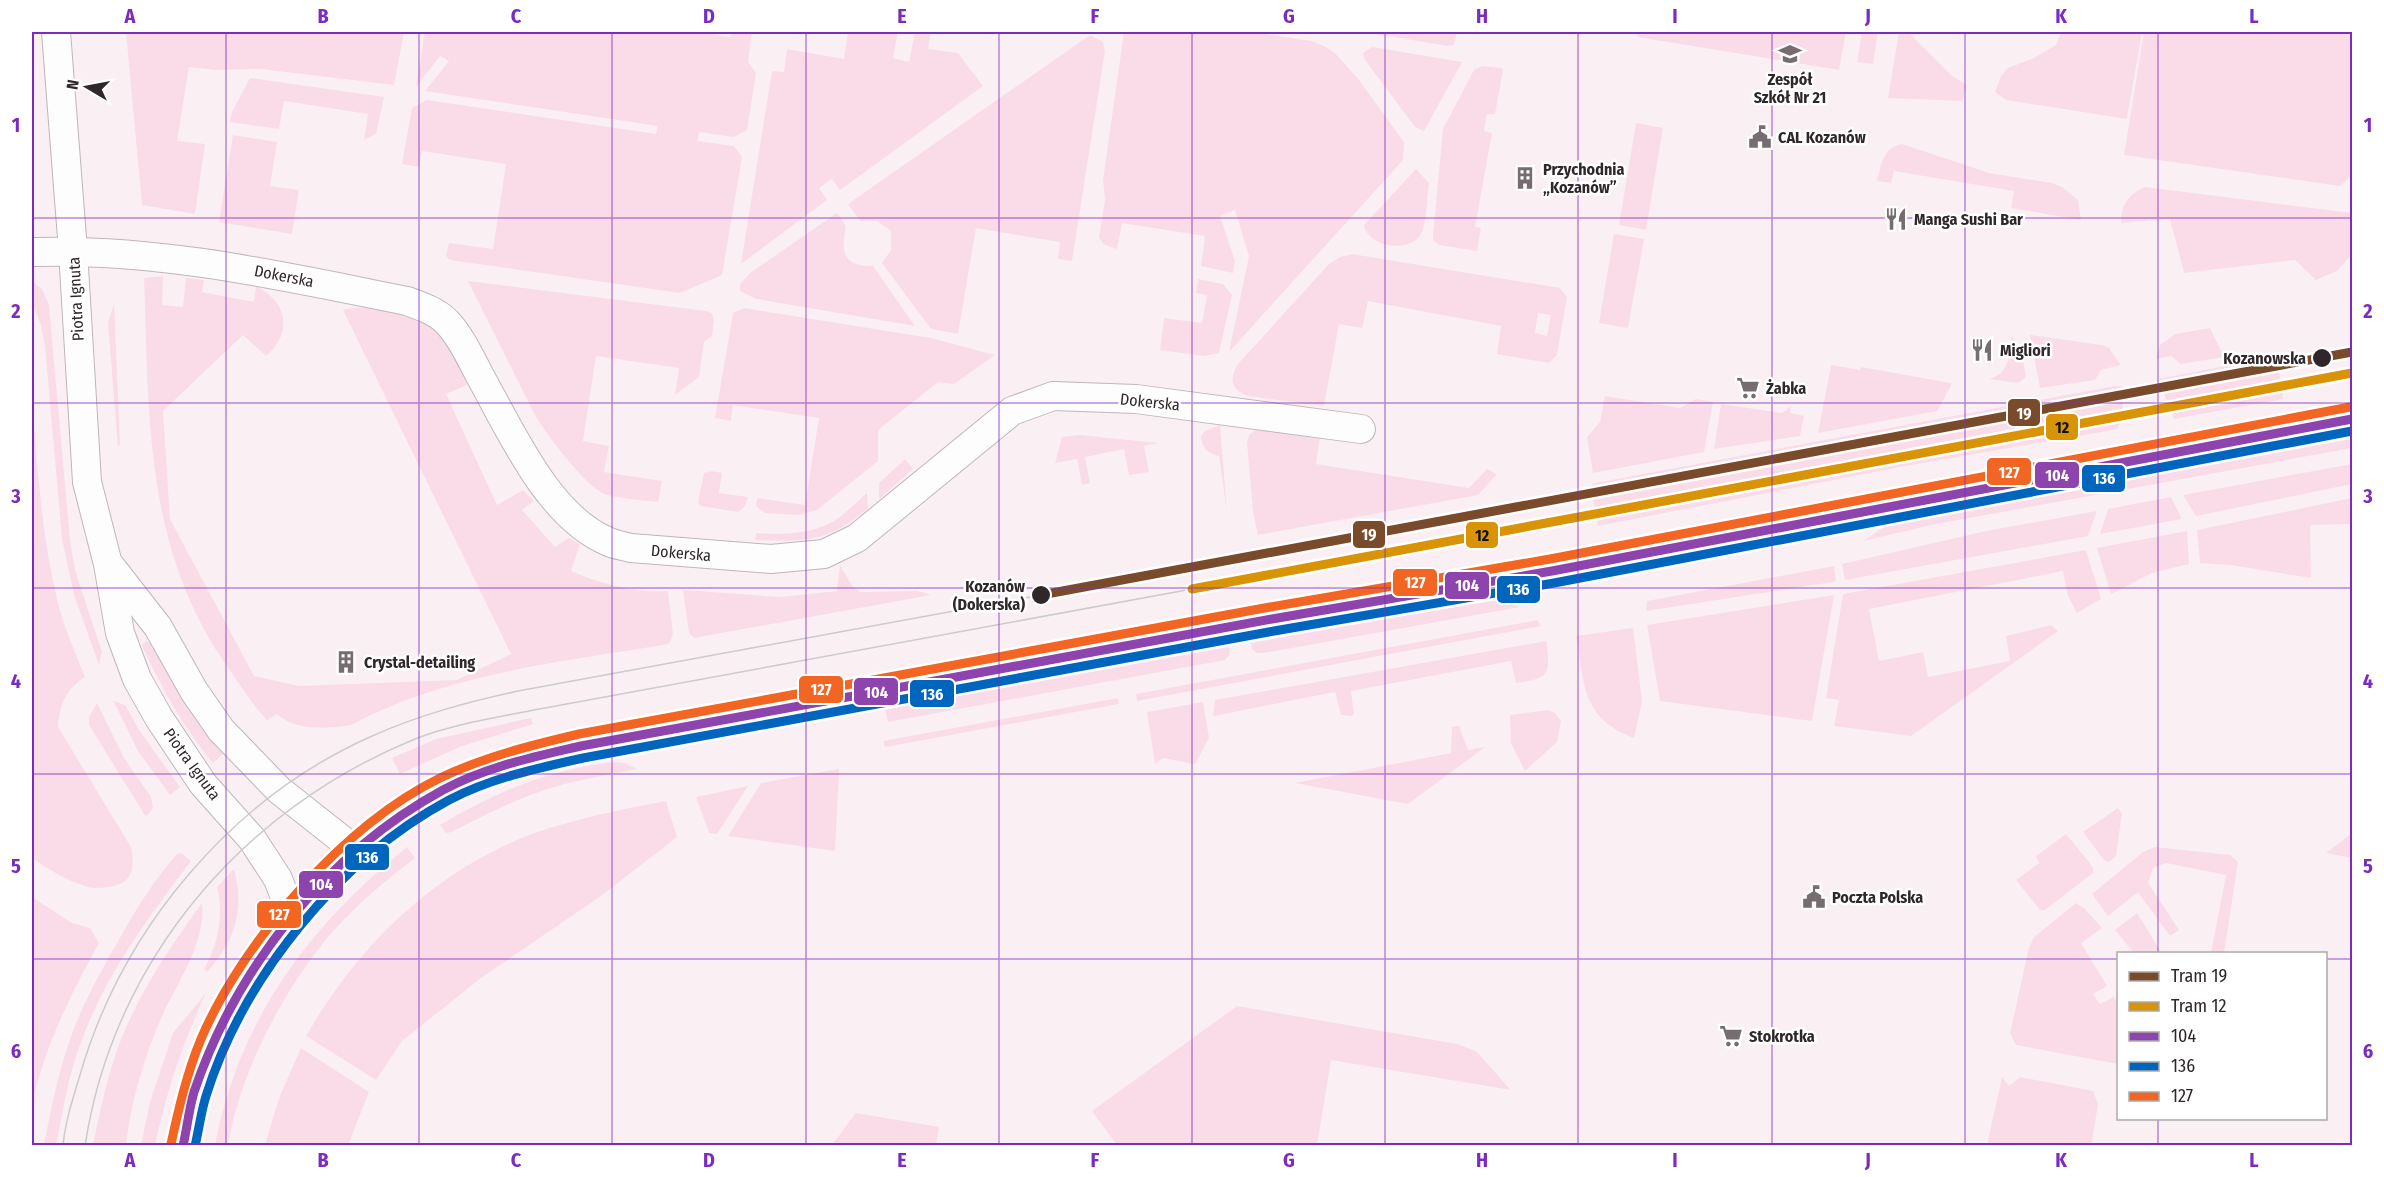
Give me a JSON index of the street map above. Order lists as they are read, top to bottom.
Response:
{
  "streets": {
    "street": ["Dokerska", "Piotra Ignuta"]
  },
  "crossings": [
    ["Dokerska", "Piotra Ignuta"]
  ],
  "places": {
    "school or university": ["Zespół Szkół Nr 21"],
    "public building": ["CAL Kozanów", "Poczta Polska"],
    "building": ["Przychodnia „Kozanów”", "Crystal-detailing"],
    "restaurant": ["Manga Sushi Bar", "Migliori"],
    "other": ["Kozanowska", "Kozanów (Dokerska)"],
    "supermarket": ["Żabka", "Stokrotka"]
  },
  "lines": [
    "tram line 19",
    "tram line 12",
    "transit line 127",
    "transit line 104",
    "transit line 136"
  ],
  "legend": [
    "Tram 19",
    "Tram 12",
    "104",
    "136",
    "127"
  ],
  "north": "left",
  "grid": {
    "columns": [
      "A",
      "B",
      "C",
      "D",
      "E",
      "F",
      "G",
      "H",
      "I",
      "J",
      "K",
      "L"
    ],
    "rows": [
      "1",
      "2",
      "3",
      "4",
      "5",
      "6"
    ]
  }
}
